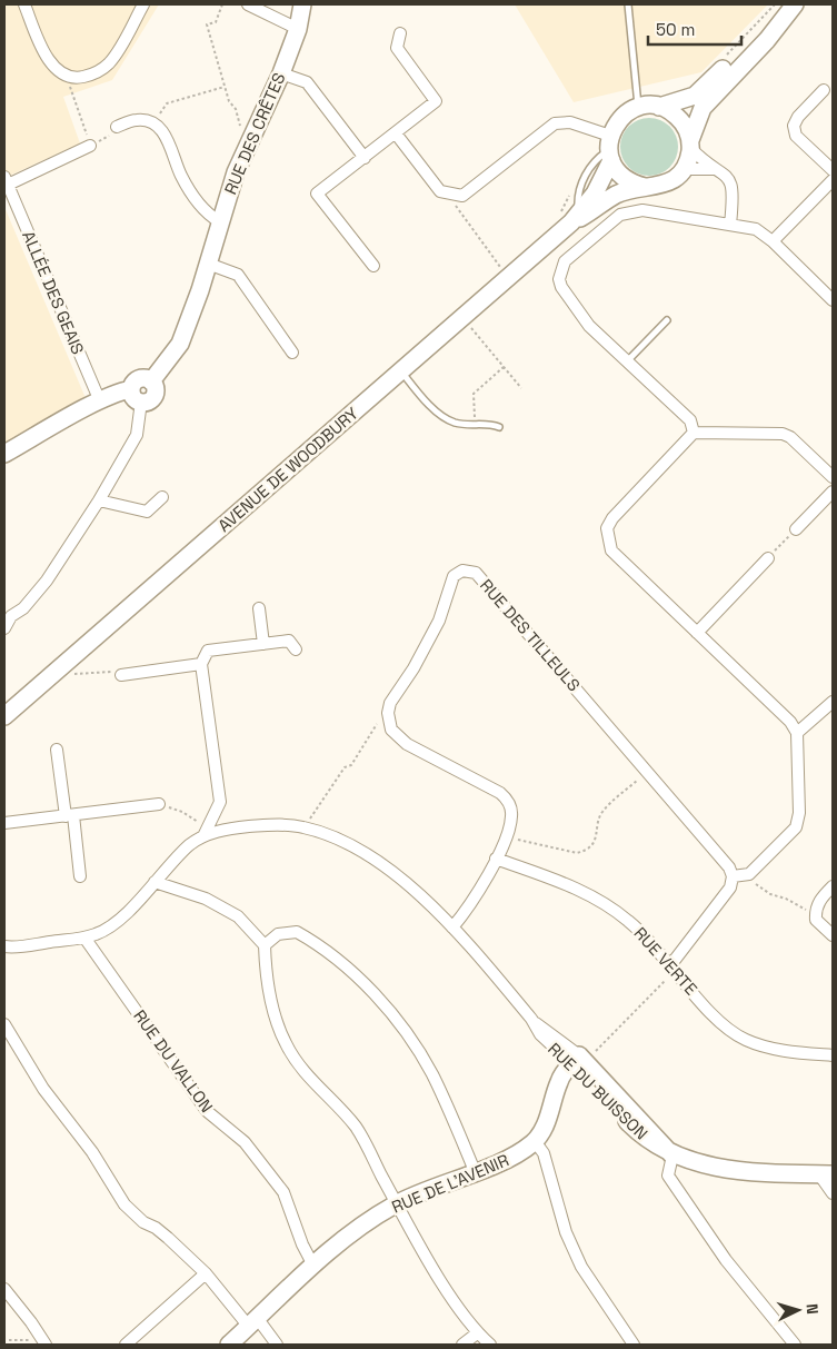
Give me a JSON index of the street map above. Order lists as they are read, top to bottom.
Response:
{
  "streets": {
    "street": [
      "RUE DES CRÊTES",
      "ALLÉE DES GEAIS",
      "AVENUE DE WOODBURY",
      "RUE DES TILLEULS",
      "RUE VERTE",
      "RUE DU VALLON",
      "RUE DU BUISSON",
      "RUE DE L'AVENIR"
    ]
  },
  "crossings": [
    ["RUE DU VALLON", "RUE DU BUISSON"],
    ["RUE DU VALLON", "RUE DE L'AVENIR"],
    ["RUE DU BUISSON", "RUE DE L'AVENIR"]
  ],
  "scale_bar": "50 m",
  "north": "right"
}
